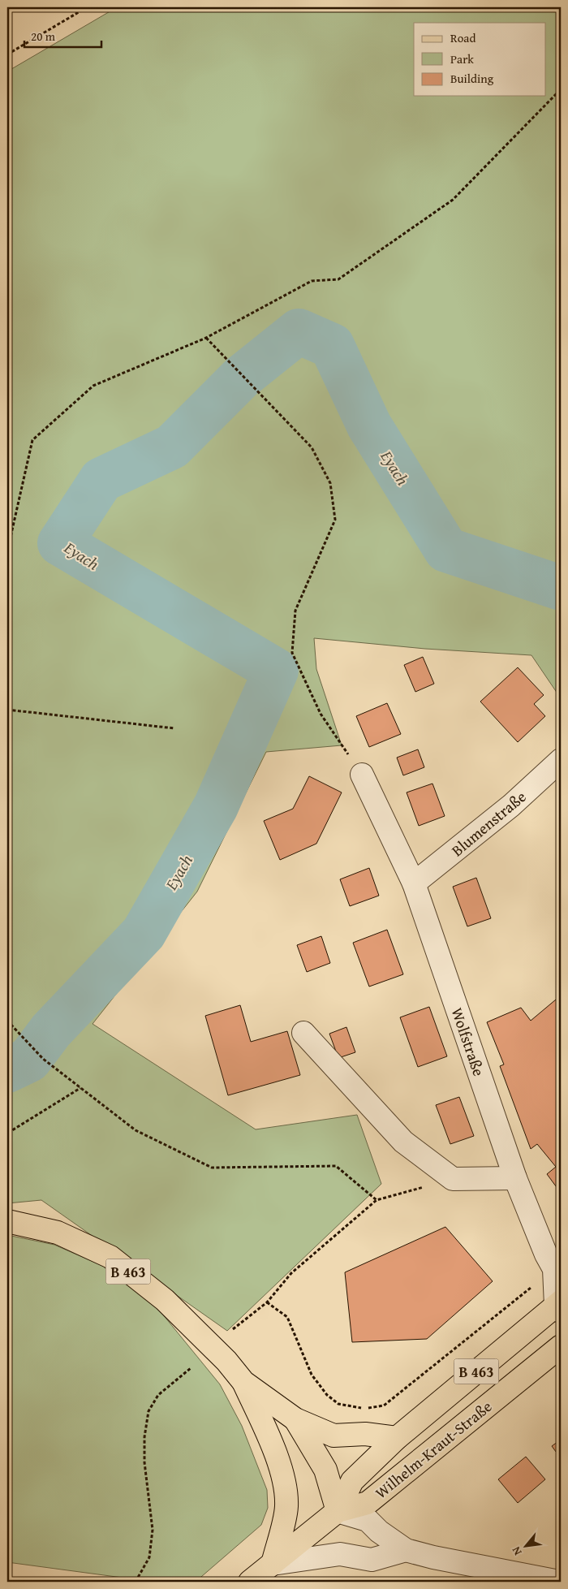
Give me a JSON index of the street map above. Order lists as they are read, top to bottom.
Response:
{
  "streets": {
    "main road": ["B 463", "Wilhelm-Kraut-Straße"],
    "street": ["Blumenstraße", "Wolfstraße"]
  },
  "crossings": [
    ["Blumenstraße", "Wolfstraße"],
    ["Wolfstraße", "Wilhelm-Kraut-Straße"],
    ["B 463", "Wilhelm-Kraut-Straße"]
  ],
  "water": ["Eyach"],
  "legend": ["Road", "Park", "Building"],
  "scale_bar": "20 m",
  "north": "bottom left"
}
